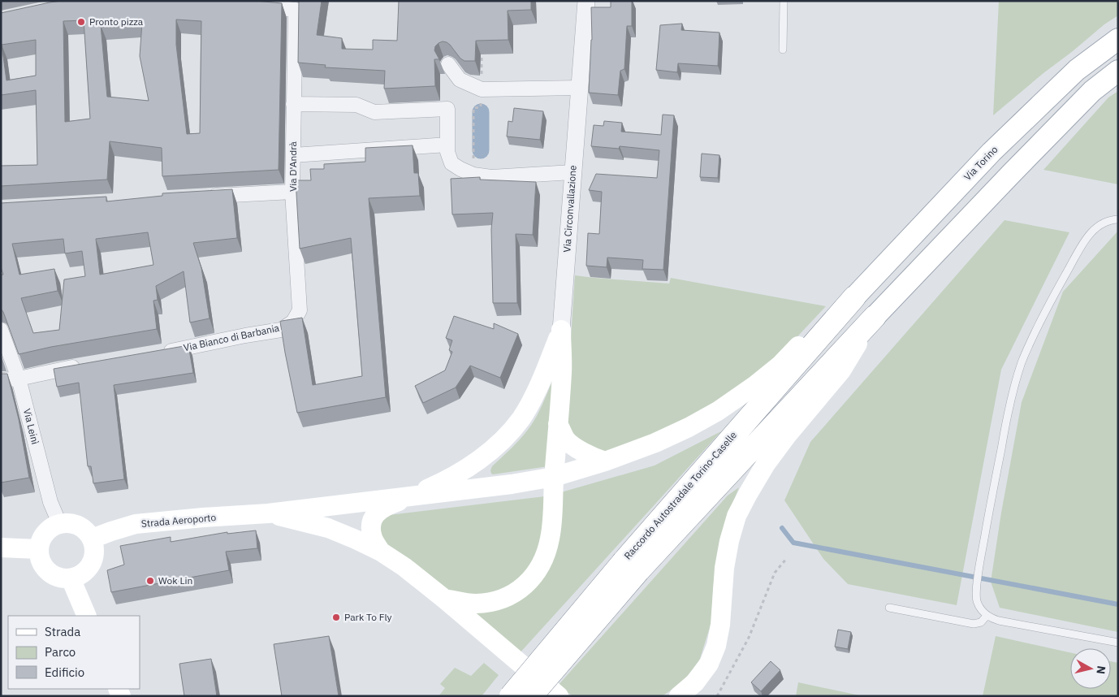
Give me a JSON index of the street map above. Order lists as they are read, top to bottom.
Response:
{
  "streets": {
    "highway": ["Raccordo Autostradale Torino-Caselle"],
    "main road": ["Via Torino", "Strada Aeroporto"],
    "street": [
      "Via D'Andrà",
      "Via Circonvallazione",
      "Via Bianco di Barbania",
      "Via Leinì"
    ]
  },
  "crossings": [
    ["Via Torino", "Raccordo Autostradale Torino-Caselle"],
    ["Via D'Andrà", "Via Bianco di Barbania"],
    ["Via Leinì", "Strada Aeroporto"]
  ],
  "places": ["Pronto pizza", "Wok Lin", "Park To Fly"],
  "legend": ["Strada", "Parco", "Edificio"],
  "north": "right"
}
